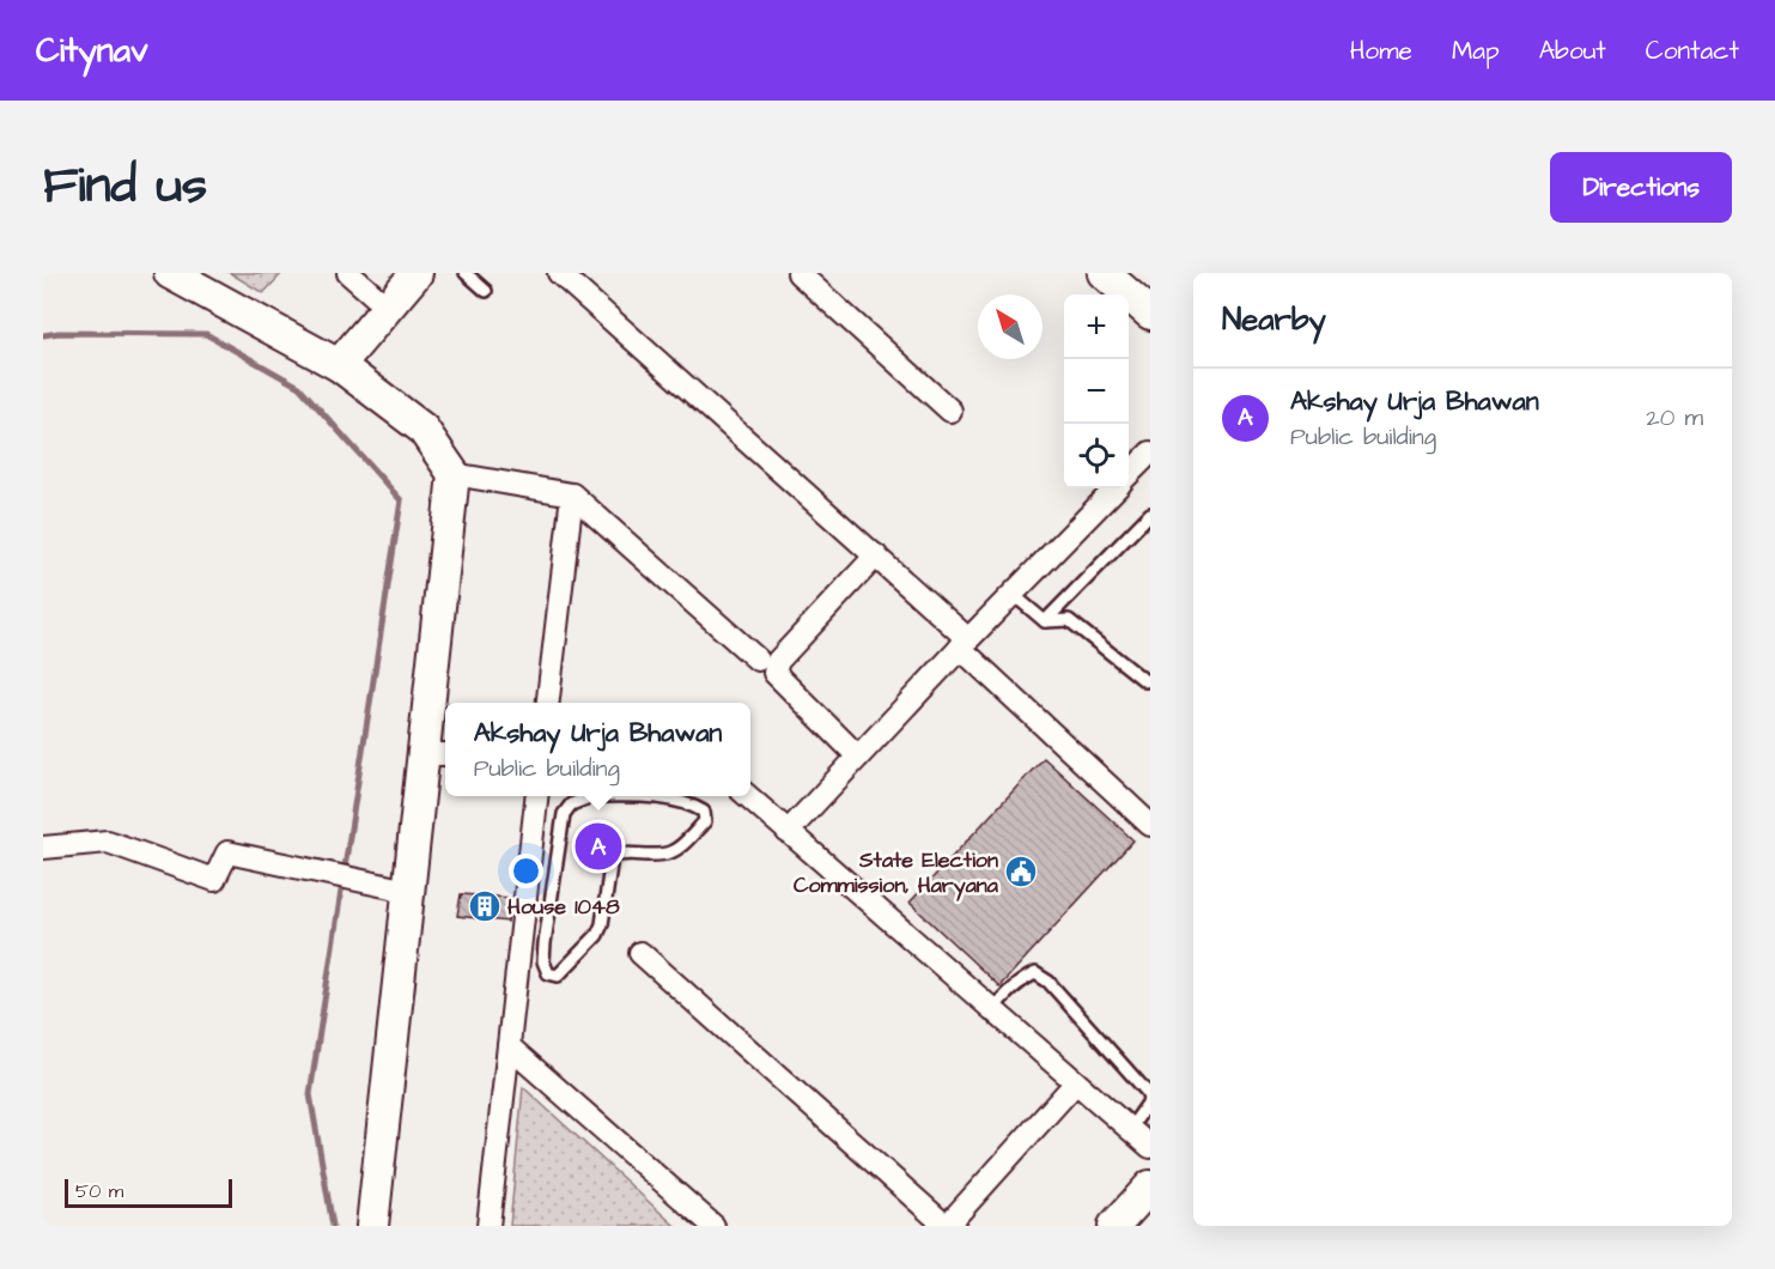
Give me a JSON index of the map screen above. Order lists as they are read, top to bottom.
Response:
{
  "places": {
    "public building": ["State Election Commission, Haryana"],
    "building": ["House 1048"]
  },
  "scale_bar": "50 m",
  "north": "top left",
  "page": {
    "header": "Citynav",
    "nav": [
      "Home",
      "Map",
      "About",
      "Contact"
    ],
    "title": "Find us",
    "buttons": "Directions",
    "heading": "Nearby",
    "map_buttons": ["+", "−"],
    "list": [
      {
        "mark": "A",
        "name": "Akshay Urja Bhawan",
        "note": "Public building",
        "value": "20 m"
      }
    ],
    "popup": ["Akshay Urja Bhawan", "Public building"],
    "pins": "A",
    "scale": "50 m"
  }
}
